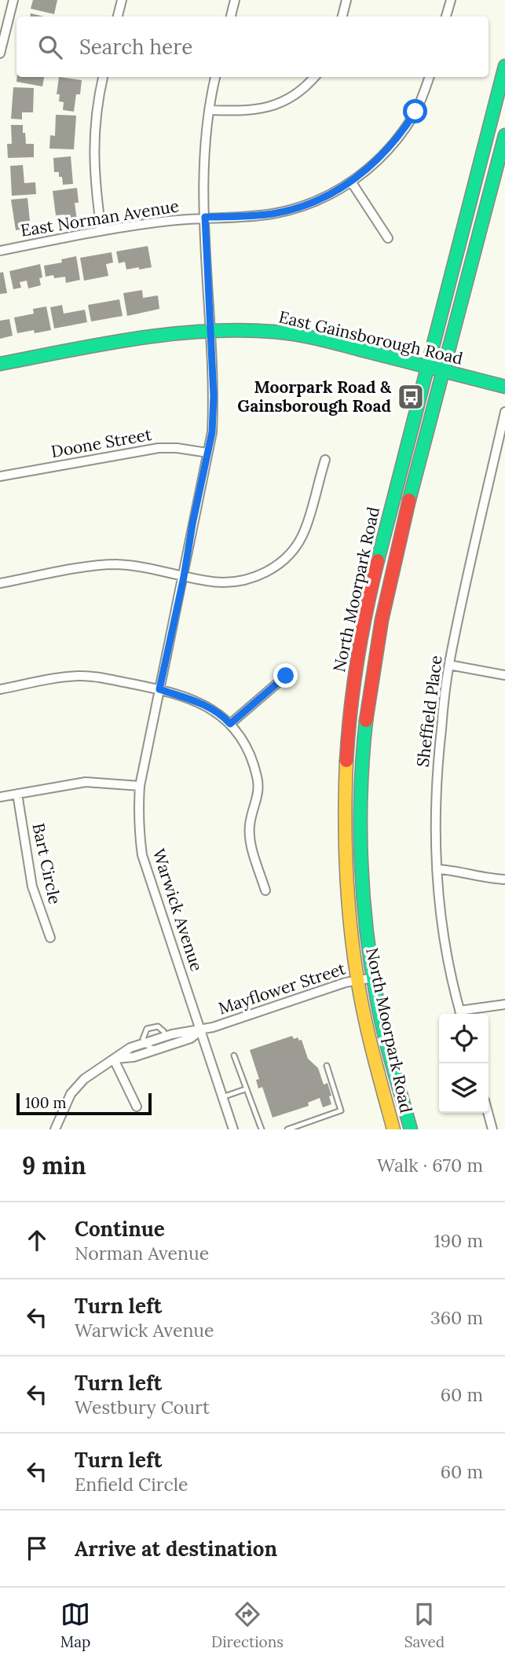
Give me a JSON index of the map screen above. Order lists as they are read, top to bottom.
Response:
{
  "streets": {
    "main road": ["East Gainsborough Road", "North Moorpark Road"],
    "street": [
      "East Norman Avenue",
      "Doone Street",
      "Sheffield Place",
      "Bart Circle",
      "Warwick Avenue",
      "Mayflower Street"
    ]
  },
  "crossings": [
    ["East Norman Avenue", "Warwick Avenue"],
    ["East Gainsborough Road", "North Moorpark Road"],
    ["East Gainsborough Road", "Warwick Avenue"],
    ["Doone Street", "Warwick Avenue"],
    ["North Moorpark Road", "Mayflower Street"],
    ["Warwick Avenue", "Mayflower Street"]
  ],
  "places": {
    "bus stop": ["Moorpark Road & Gainsborough Road"]
  },
  "scale_bar": "100 m",
  "page": {
    "search": "Search here",
    "scale": "100 m",
    "heading": ["9 min", "Walk · 670 m"],
    "list": [
      ["Continue", "Norman Avenue", "190 m"],
      ["Turn left", "Warwick Avenue", "360 m"],
      ["Turn left", "Westbury Court", "60 m"],
      ["Turn left", "Enfield Circle", "60 m"],
      "Arrive at destination"
    ],
    "nav": ["Map", "Directions", "Saved"]
  }
}
